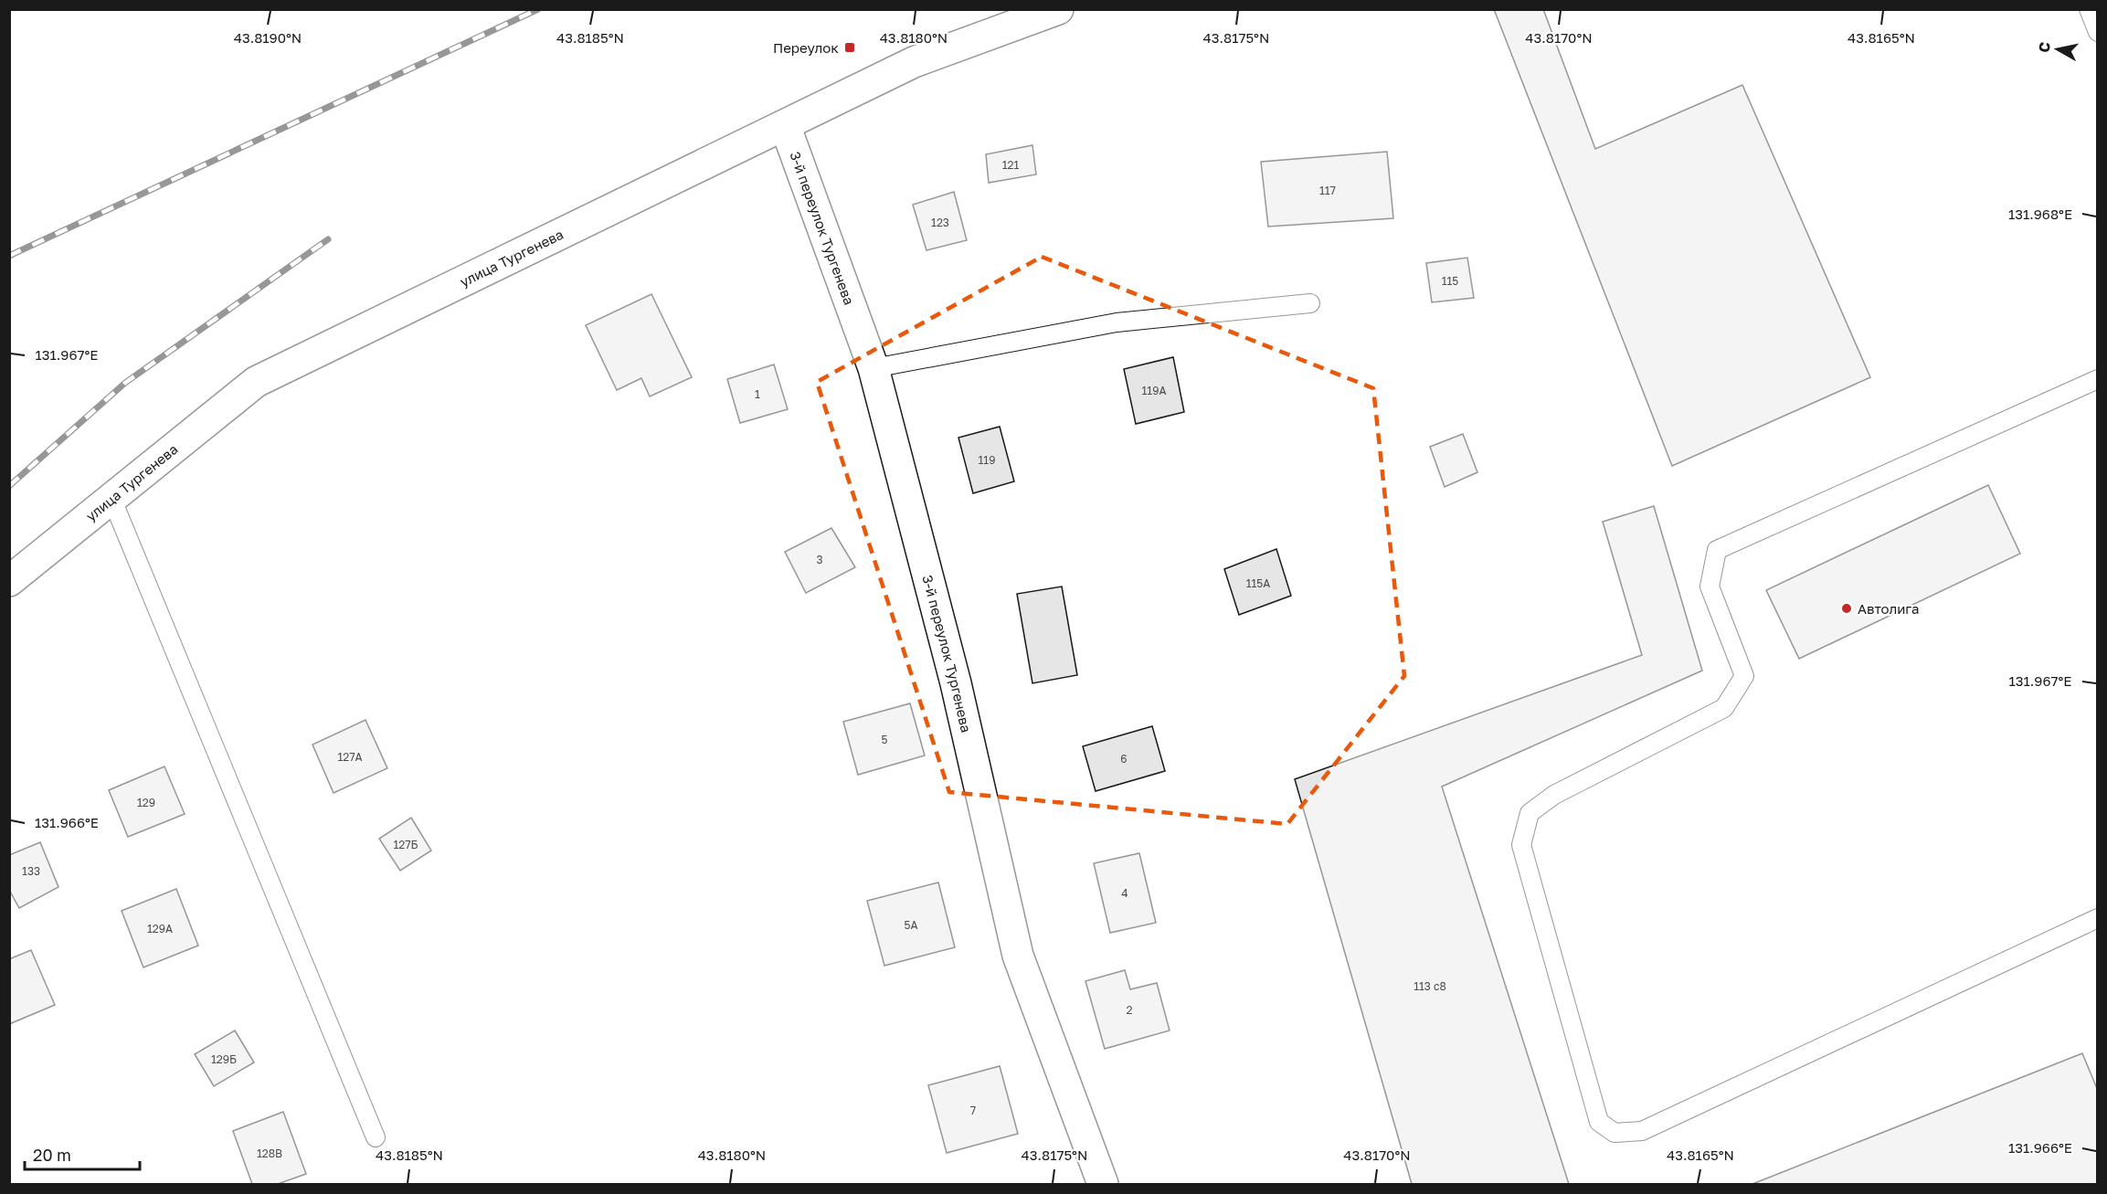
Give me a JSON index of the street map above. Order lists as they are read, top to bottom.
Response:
{
  "streets": {
    "street": ["3-й переулок Тургенева", "улица Тургенева"]
  },
  "crossings": [
    ["3-й переулок Тургенева", "улица Тургенева"]
  ],
  "places": {
    "transit": ["Переулок"],
    "other": ["Автолига"]
  },
  "house_numbers": [
    "121",
    "117",
    "123",
    "115",
    "119А",
    "1",
    "119",
    "3",
    "115А",
    "5",
    "127А",
    "6",
    "129",
    "127Б",
    "133",
    "4",
    "5А",
    "129А",
    "113 с8",
    "2",
    "129Б",
    "7",
    "128В"
  ],
  "scale_bar": "20 m",
  "north": "left",
  "coordinates": [
    "43.8190°N",
    "43.8185°N",
    "43.8180°N",
    "43.8175°N",
    "43.8170°N",
    "43.8165°N",
    "131.968°E",
    "131.967°E",
    "131.966°E"
  ]
}
